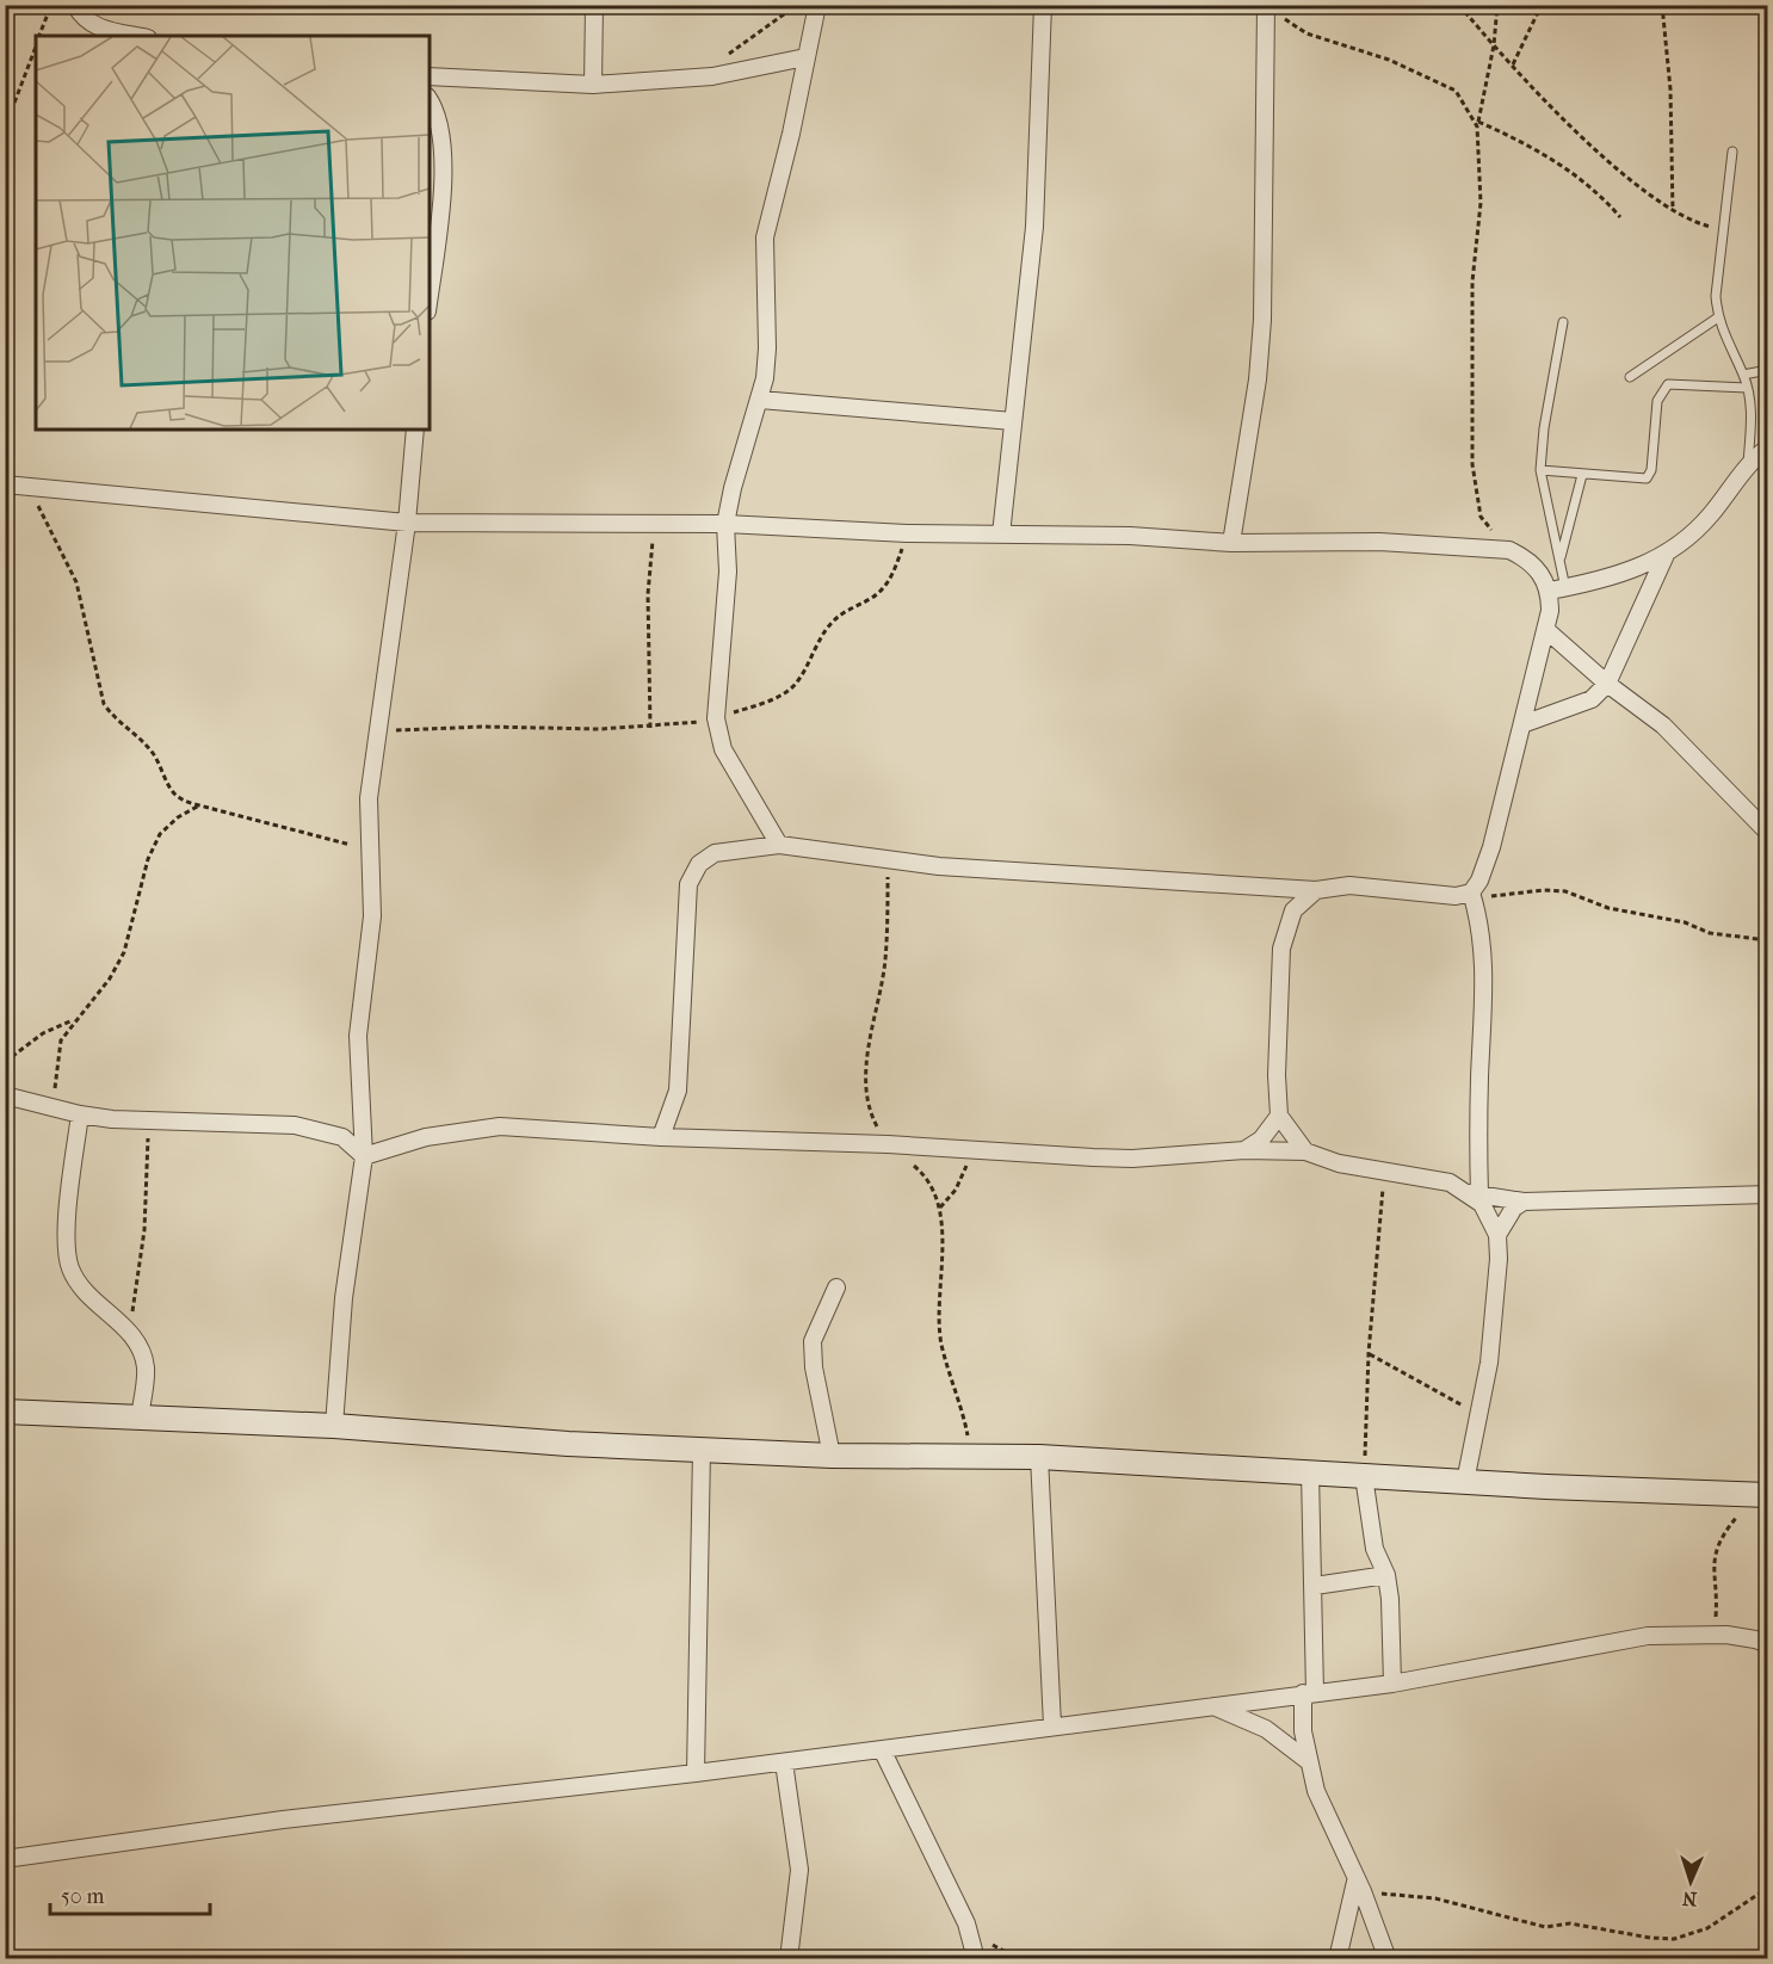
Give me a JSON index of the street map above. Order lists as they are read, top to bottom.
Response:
{
  "scale_bar": "50 m",
  "north": "bottom"
}
